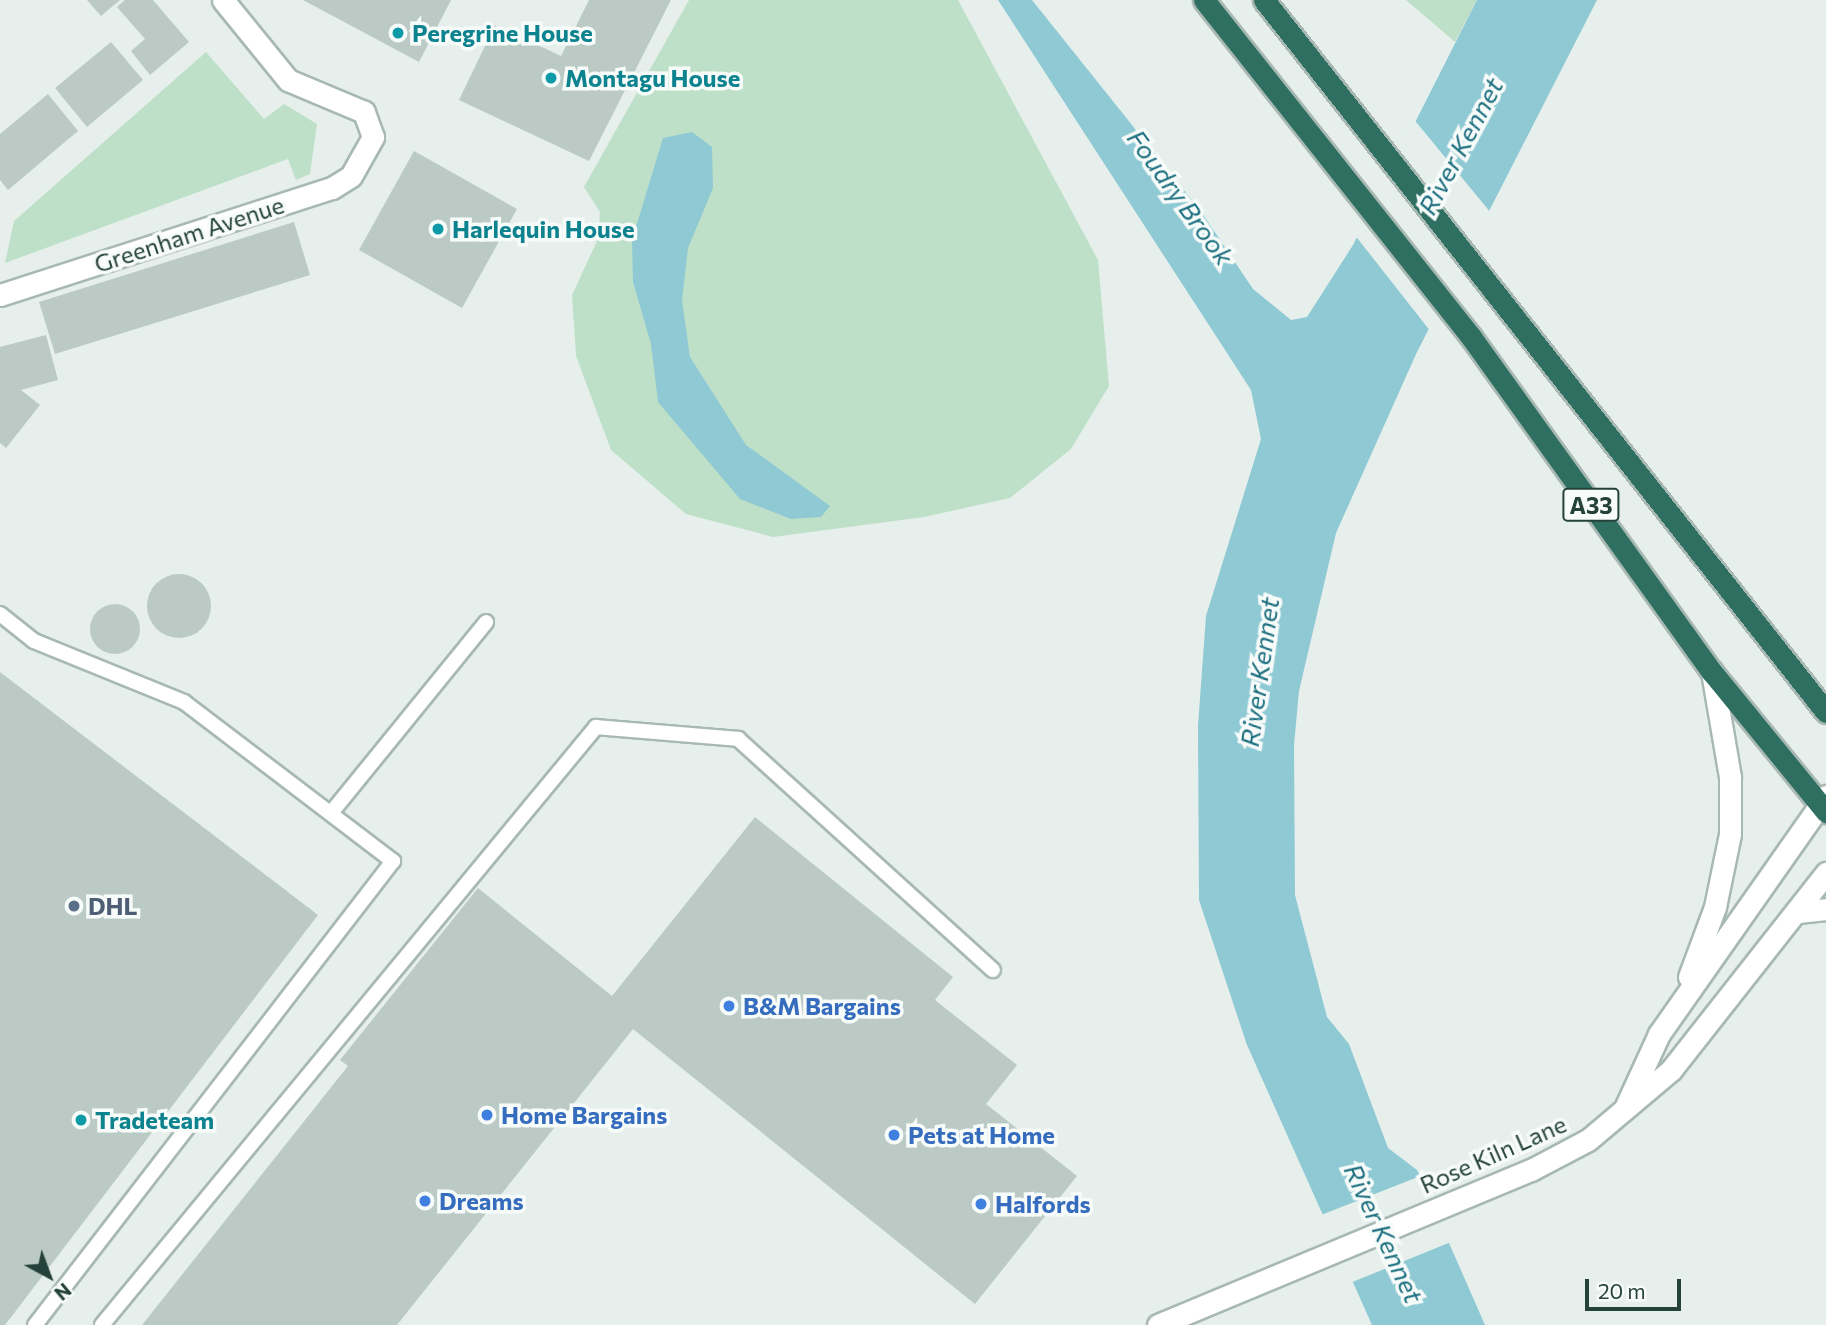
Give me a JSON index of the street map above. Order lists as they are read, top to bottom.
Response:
{
  "streets": {
    "highway": ["A33"],
    "street": ["Greenham Avenue", "Rose Kiln Lane"]
  },
  "crossings": [
    ["A33", "Rose Kiln Lane"]
  ],
  "water": ["River Kennet", "Foudry Brook"],
  "places": [
    "Peregrine House",
    "Montagu House",
    "Harlequin House",
    "DHL",
    "B&M Bargains",
    "Home Bargains",
    "Tradeteam",
    "Pets at Home",
    "Dreams",
    "Halfords"
  ],
  "scale_bar": "20 m",
  "north": "bottom right"
}
